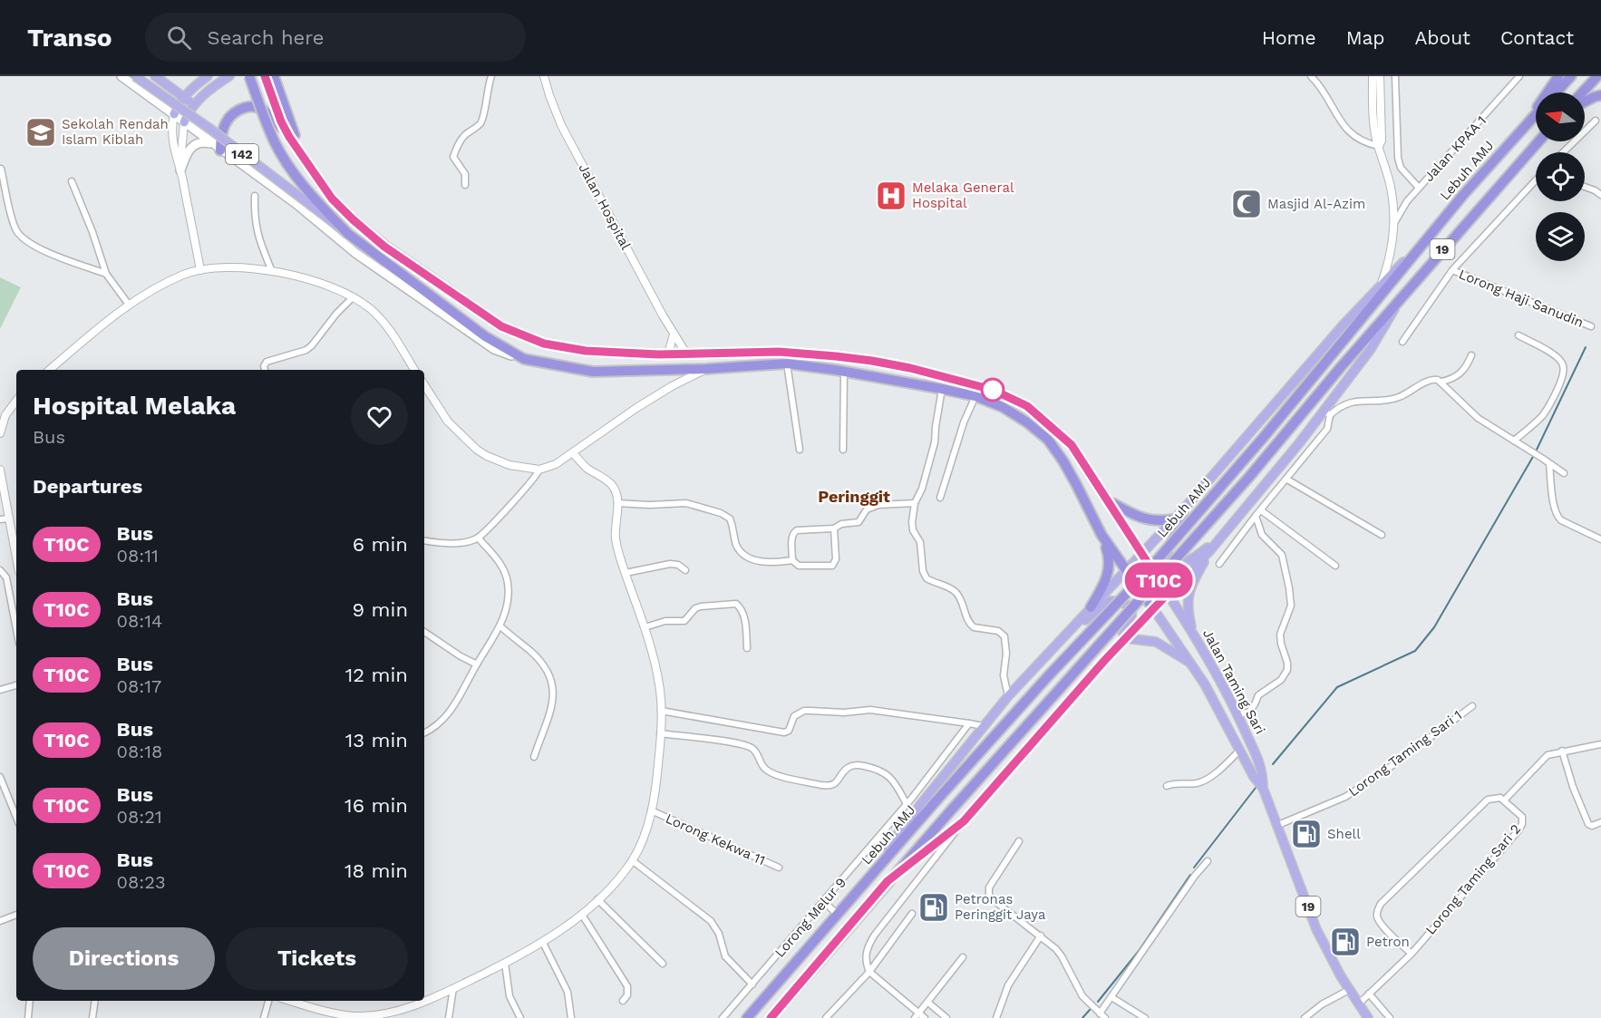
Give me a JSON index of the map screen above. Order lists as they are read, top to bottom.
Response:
{
  "streets": {
    "highway": ["142", "Lebuh AMJ", "19"],
    "main road": ["Jalan Taming Sari"],
    "street": [
      "Jalan KPAA 1",
      "Jalan Hospital",
      "Lorong Haji Sanudin",
      "Lorong Taming Sari 1",
      "Lorong Kekwa 11",
      "Lorong Taming Sari 2",
      "Lorong Melur 9"
    ]
  },
  "crossings": [
    ["142", "Jalan Taming Sari"],
    ["Jalan Taming Sari", "Lorong Taming Sari 1"],
    ["Jalan Taming Sari", "Lorong Taming Sari 2"]
  ],
  "districts": ["Peringgit"],
  "places": {
    "school or university": ["Sekolah Rendah Islam Kiblah"],
    "hospital": ["Melaka General Hospital"],
    "mosque": ["Masjid Al-Azim"],
    "fuel station": ["Shell", "Petronas Peringgit Jaya", "Petron"]
  },
  "lines": ["bus line T10C"],
  "north": "left",
  "page": {
    "header": "Transo",
    "search": "Search here",
    "nav": [
      "Home",
      "Map",
      "About",
      "Contact"
    ],
    "on_map": "T10C",
    "heading": [
      ["Hospital Melaka", "Bus"],
      "Departures"
    ],
    "list": [
      {
        "mark": "T10C",
        "name": "Bus",
        "note": "08:11",
        "value": "6 min"
      },
      {
        "mark": "T10C",
        "name": "Bus",
        "note": "08:14",
        "value": "9 min"
      },
      {
        "mark": "T10C",
        "name": "Bus",
        "note": "08:17",
        "value": "12 min"
      },
      {
        "mark": "T10C",
        "name": "Bus",
        "note": "08:18",
        "value": "13 min"
      },
      {
        "mark": "T10C",
        "name": "Bus",
        "note": "08:21",
        "value": "16 min"
      },
      {
        "mark": "T10C",
        "name": "Bus",
        "note": "08:23",
        "value": "18 min"
      }
    ],
    "buttons": ["Directions", "Tickets"]
  }
}
